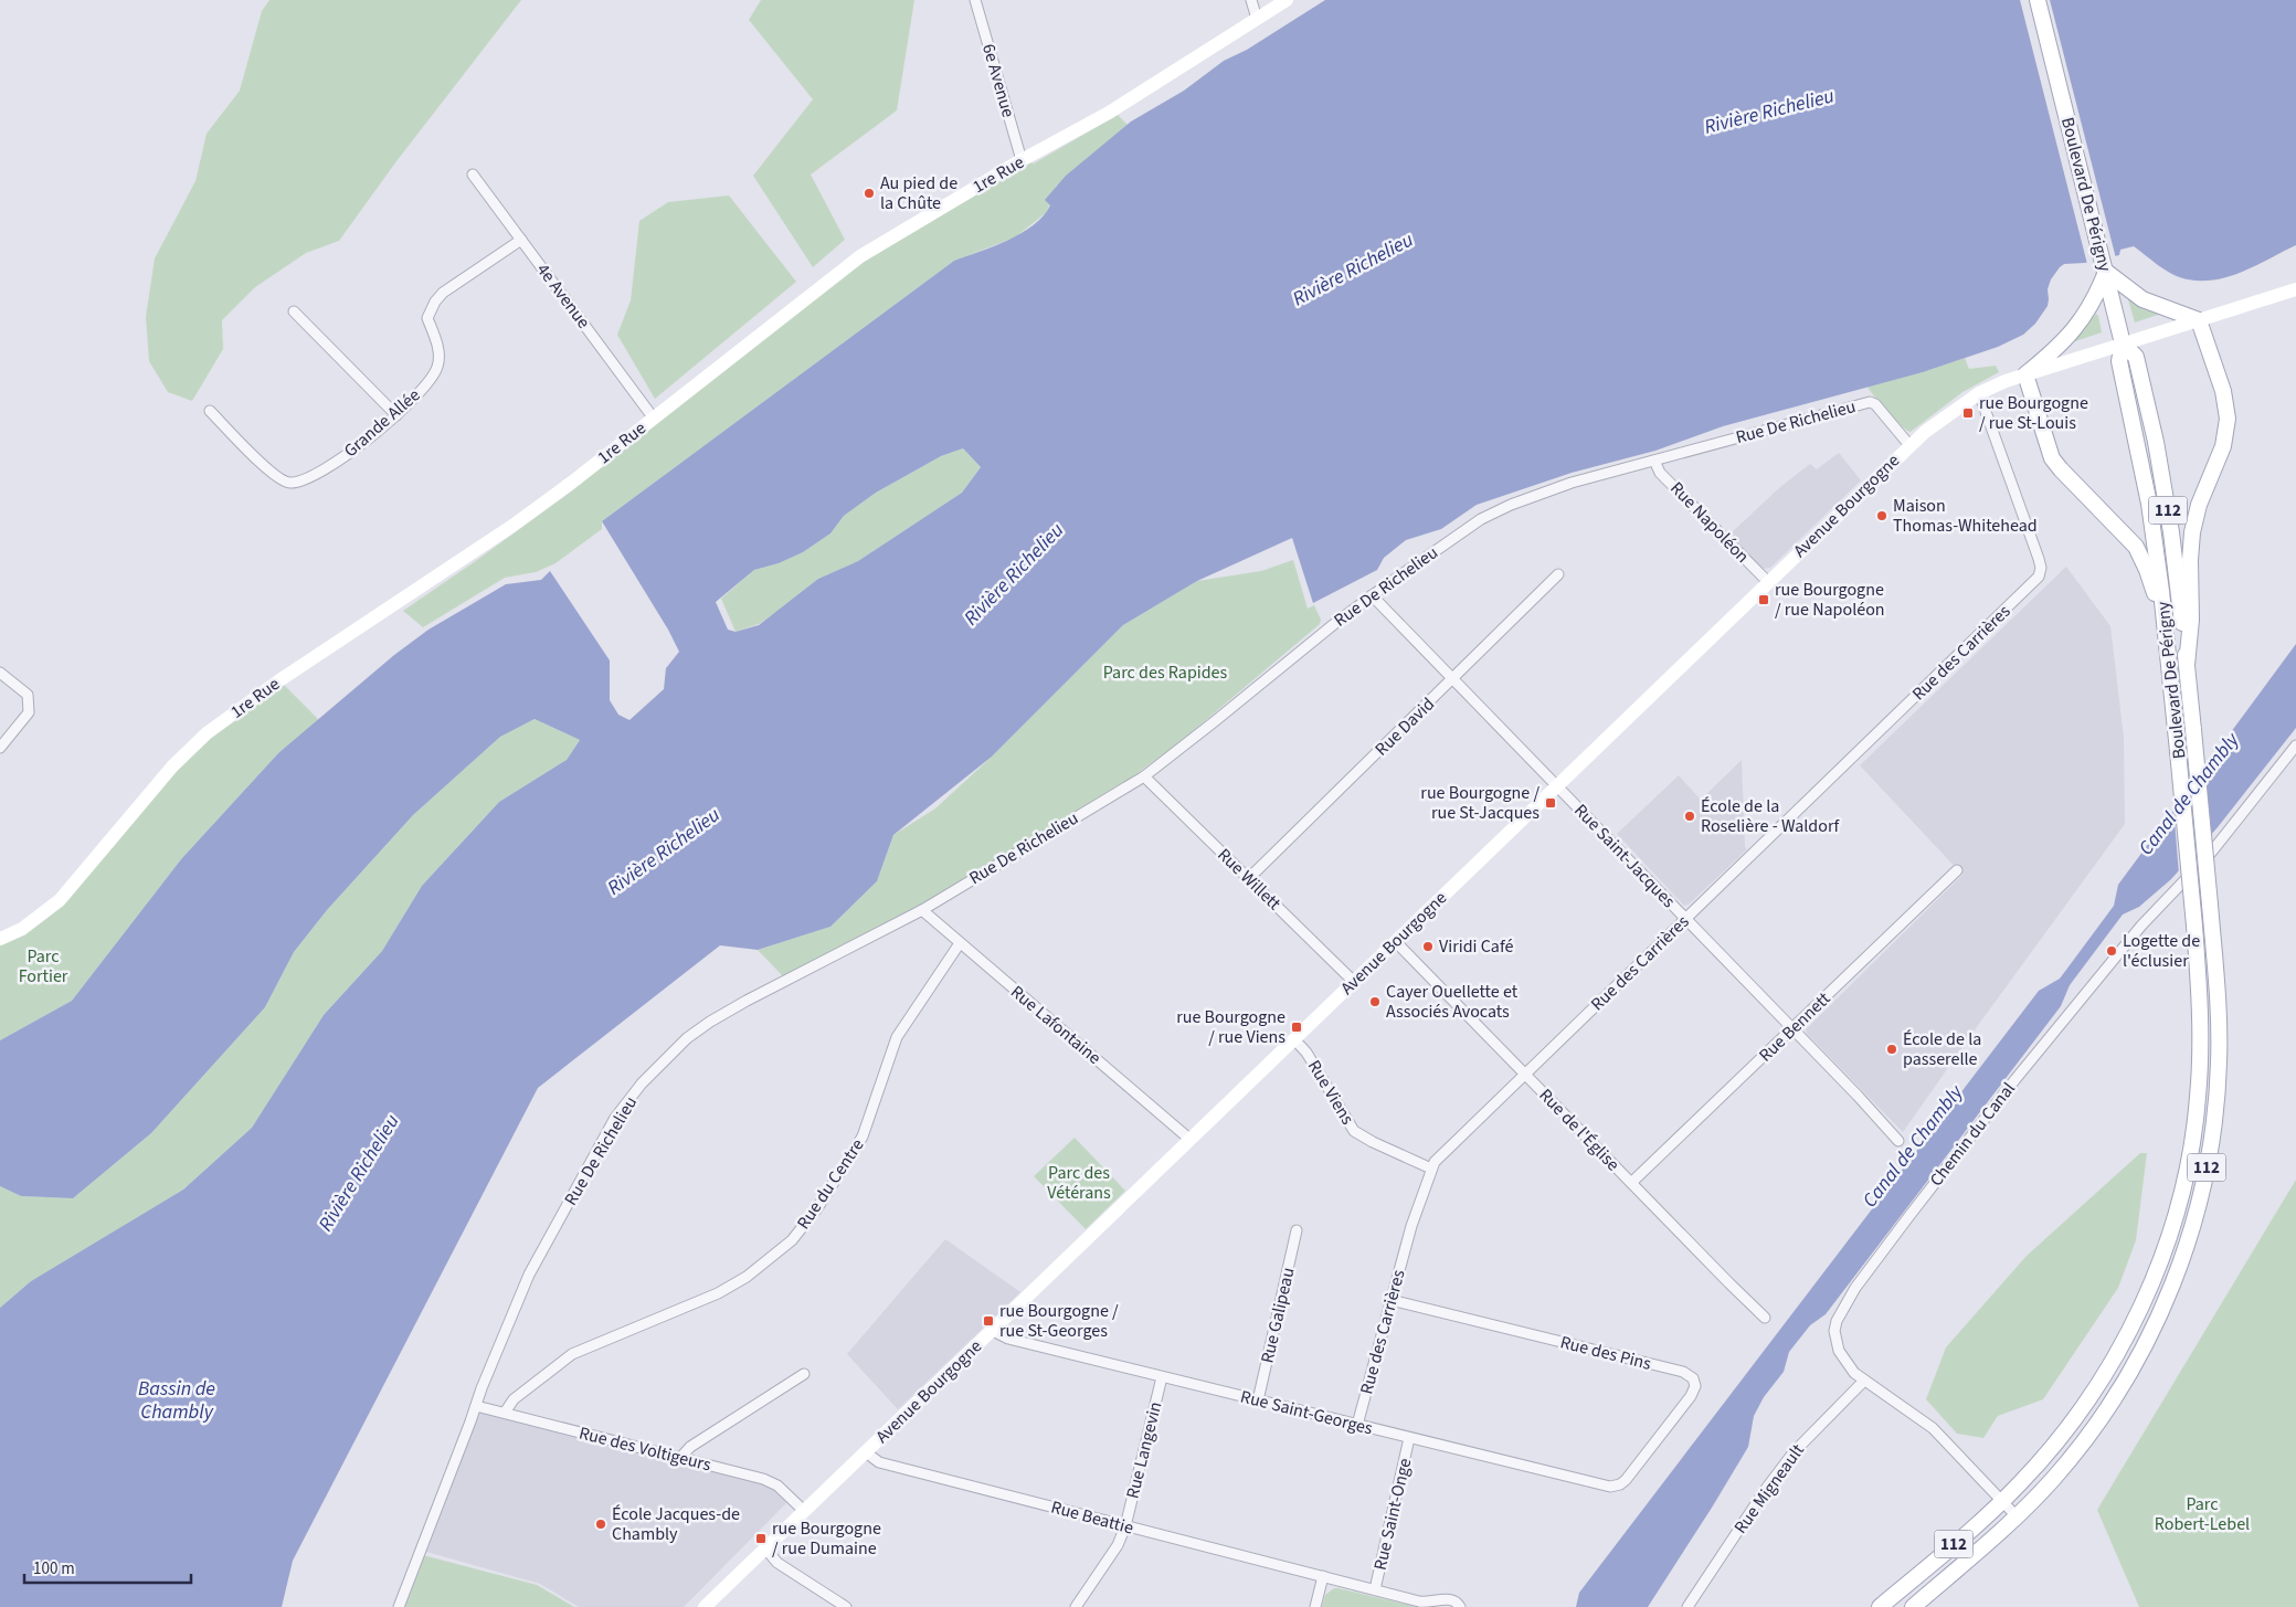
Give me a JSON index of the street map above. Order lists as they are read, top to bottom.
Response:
{
  "streets": {
    "main road": ["Boulevard De Périgny", "112"],
    "street": [
      "6e Avenue",
      "1re Rue",
      "4e Avenue",
      "Rue De Richelieu",
      "Grande Allée",
      "Avenue Bourgogne",
      "Rue Napoléon",
      "Rue des Carrières",
      "Rue David",
      "Rue Saint-Jacques",
      "Rue Willett",
      "Rue Lafontaine",
      "Rue Bennett",
      "Rue Viens",
      "Rue de l'Église",
      "Chemin du Canal",
      "Rue du Centre",
      "Rue Galipeau",
      "Rue des Pins",
      "Rue Saint-Georges",
      "Rue des Voltigeurs",
      "Rue Langevin",
      "Rue Migneault",
      "Rue Saint-Onge",
      "Rue Beattie"
    ]
  },
  "crossings": [
    ["6e Avenue", "1re Rue"],
    ["1re Rue", "4e Avenue"],
    ["Boulevard De Périgny", "Avenue Bourgogne"],
    ["Boulevard De Périgny", "Chemin du Canal"],
    ["4e Avenue", "Grande Allée"],
    ["Rue De Richelieu", "Avenue Bourgogne"],
    ["Rue De Richelieu", "Rue Napoléon"],
    ["Rue De Richelieu", "Rue Saint-Jacques"],
    ["Rue De Richelieu", "Rue Willett"],
    ["Rue De Richelieu", "Rue Lafontaine"],
    ["Rue De Richelieu", "Rue des Voltigeurs"],
    ["Avenue Bourgogne", "Rue Napoléon"],
    ["Avenue Bourgogne", "Rue des Carrières"],
    ["Avenue Bourgogne", "Rue Saint-Jacques"],
    ["Avenue Bourgogne", "Rue Willett"],
    ["Avenue Bourgogne", "Rue Lafontaine"],
    ["Avenue Bourgogne", "Rue Viens"],
    ["Avenue Bourgogne", "Rue de l'Église"],
    ["Avenue Bourgogne", "Rue Saint-Georges"],
    ["Avenue Bourgogne", "Rue des Voltigeurs"],
    ["Avenue Bourgogne", "Rue Beattie"],
    ["Rue des Carrières", "Rue Saint-Jacques"],
    ["Rue des Carrières", "Rue Viens"],
    ["Rue des Carrières", "Rue de l'Église"],
    ["Rue des Carrières", "Rue des Pins"],
    ["Rue des Carrières", "Rue Saint-Georges"],
    ["Rue David", "Rue Saint-Jacques"],
    ["Rue David", "Rue Willett"],
    ["Rue Saint-Jacques", "Rue Bennett"],
    ["Rue Lafontaine", "Rue du Centre"],
    ["Rue Bennett", "Rue de l'Église"],
    ["Chemin du Canal", "Rue Migneault"],
    ["Rue du Centre", "Rue des Voltigeurs"],
    ["Rue Galipeau", "Rue Saint-Georges"],
    ["Rue des Pins", "Rue Saint-Georges"],
    ["Rue Saint-Georges", "Rue Langevin"],
    ["Rue Saint-Georges", "Rue Saint-Onge"],
    ["Rue Langevin", "Rue Beattie"],
    ["Rue Saint-Onge", "Rue Beattie"]
  ],
  "water": ["Rivière Richelieu", "Canal de Chambly", "Bassin de Chambly"],
  "parks": [
    "Parc des Rapides",
    "Parc Fortier",
    "Parc des Vétérans",
    "Parc Robert-Lebel"
  ],
  "places": {
    "other": [
      "Au pied de la Chûte",
      "Maison Thomas-Whitehead",
      "École de la Roselière - Waldorf",
      "Viridi Café",
      "Logette de l'éclusier",
      "Cayer Ouellette et Associés Avocats",
      "École de la passerelle",
      "École Jacques-de Chambly"
    ],
    "transit": [
      "rue Bourgogne / rue St-Louis",
      "rue Bourgogne / rue Napoléon",
      "rue Bourgogne / rue St-Jacques",
      "rue Bourgogne / rue Viens",
      "rue Bourgogne / rue St-Georges",
      "rue Bourgogne / rue Dumaine"
    ]
  },
  "scale_bar": "100 m"
}
